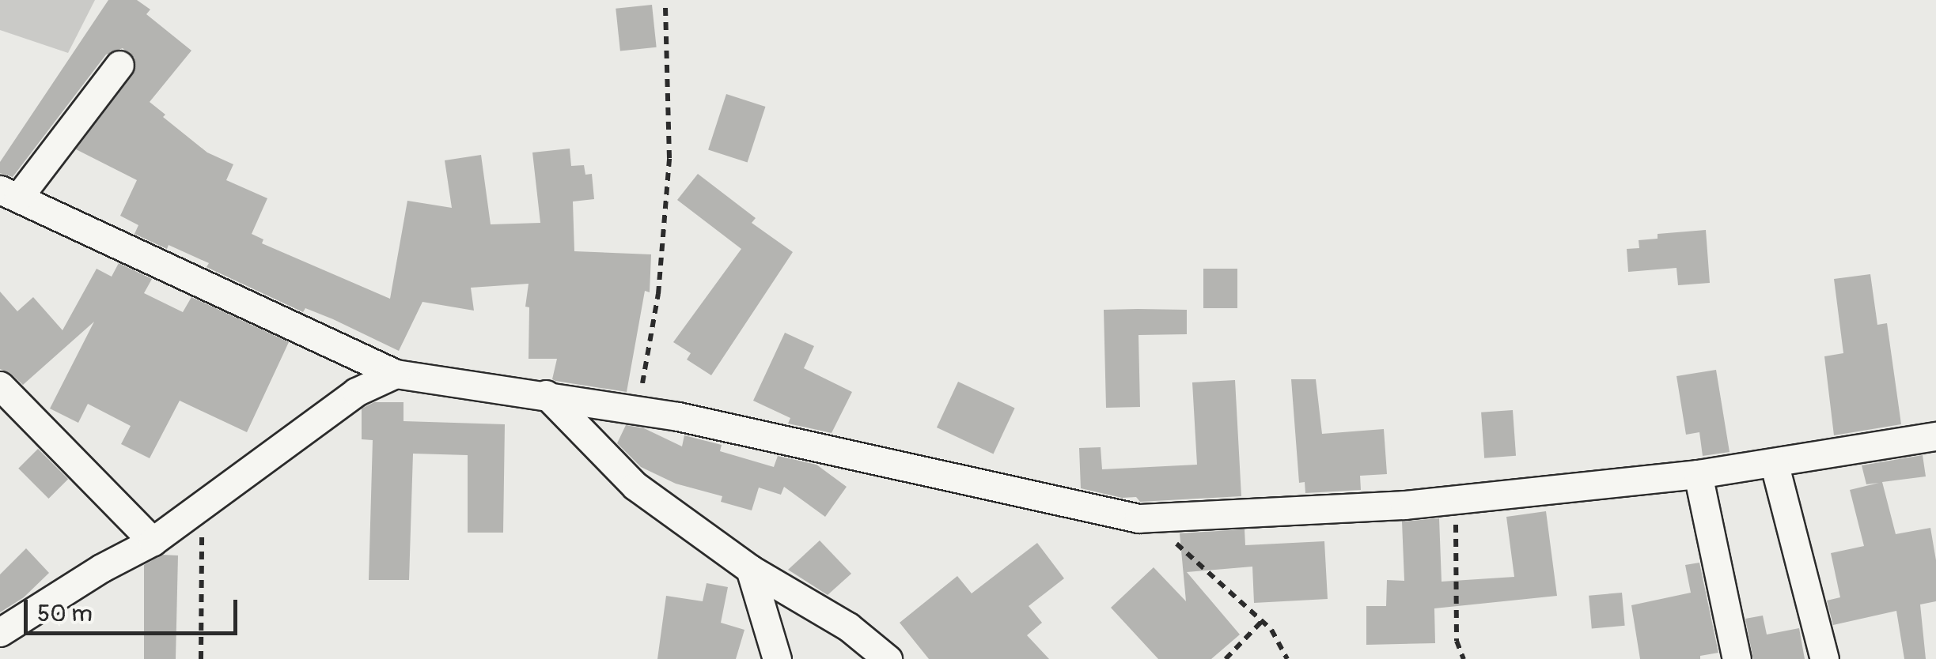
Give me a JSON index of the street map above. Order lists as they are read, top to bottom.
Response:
{
  "scale_bar": "50 m"
}
